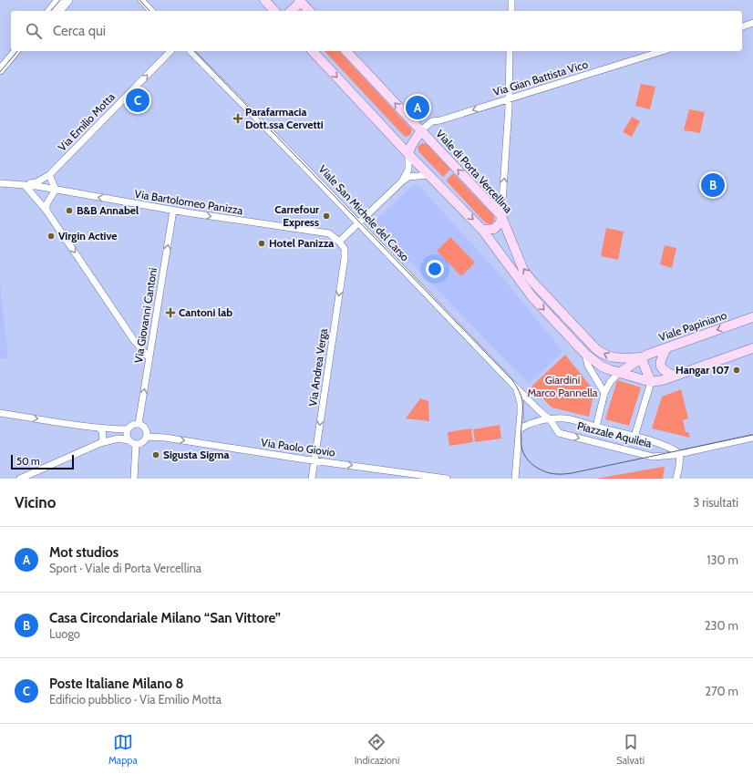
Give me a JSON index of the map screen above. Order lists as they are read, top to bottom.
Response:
{
  "streets": {
    "main road": ["Viale di Porta Vercellina", "Viale Papiniano", "Piazzale Aquileia"],
    "street": [
      "Via Gian Battista Vico",
      "Via Emilio Motta",
      "Via Bartolomeo Panizza",
      "Viale San Michele del Carso",
      "Via Giovanni Cantoni",
      "Via Andrea Verga",
      "Via Paolo Giovio"
    ]
  },
  "crossings": [
    ["Via Gian Battista Vico", "Viale di Porta Vercellina"],
    ["Via Emilio Motta", "Via Bartolomeo Panizza"],
    ["Viale di Porta Vercellina", "Viale Papiniano"],
    ["Viale di Porta Vercellina", "Piazzale Aquileia"],
    ["Via Bartolomeo Panizza", "Via Giovanni Cantoni"],
    ["Via Bartolomeo Panizza", "Via Andrea Verga"],
    ["Viale San Michele del Carso", "Piazzale Aquileia"],
    ["Via Giovanni Cantoni", "Via Paolo Giovio"],
    ["Viale Papiniano", "Piazzale Aquileia"],
    ["Via Andrea Verga", "Via Paolo Giovio"]
  ],
  "one_way": [
    "Via Gian Battista Vico",
    "Via Emilio Motta",
    "Via Giovanni Cantoni",
    "Via Andrea Verga",
    "Via Paolo Giovio"
  ],
  "parks": ["Giardini Marco Pannella"],
  "places": {
    "health": ["Parafarmacia Dott.ssa Cervetti", "Cantoni lab"],
    "other": [
      "B&B Annabel",
      "Carrefour Express",
      "Virgin Active",
      "Hotel Panizza",
      "Hangar 107",
      "Sigusta Sigma"
    ]
  },
  "scale_bar": "50 m",
  "page": {
    "search": "Cerca qui",
    "pins": ["C", "A", "B"],
    "scale": "50 m",
    "heading": ["Vicino", "3 risultati"],
    "list": [
      {
        "mark": "A",
        "name": "Mot studios",
        "note": "Sport · Viale di Porta Vercellina",
        "value": "130 m"
      },
      {
        "mark": "B",
        "name": "Casa Circondariale Milano “San Vittore”",
        "note": "Luogo",
        "value": "230 m"
      },
      {
        "mark": "C",
        "name": "Poste Italiane Milano 8",
        "note": "Edificio pubblico · Via Emilio Motta",
        "value": "270 m"
      }
    ],
    "nav": ["Mappa", "Indicazioni", "Salvati"]
  }
}
